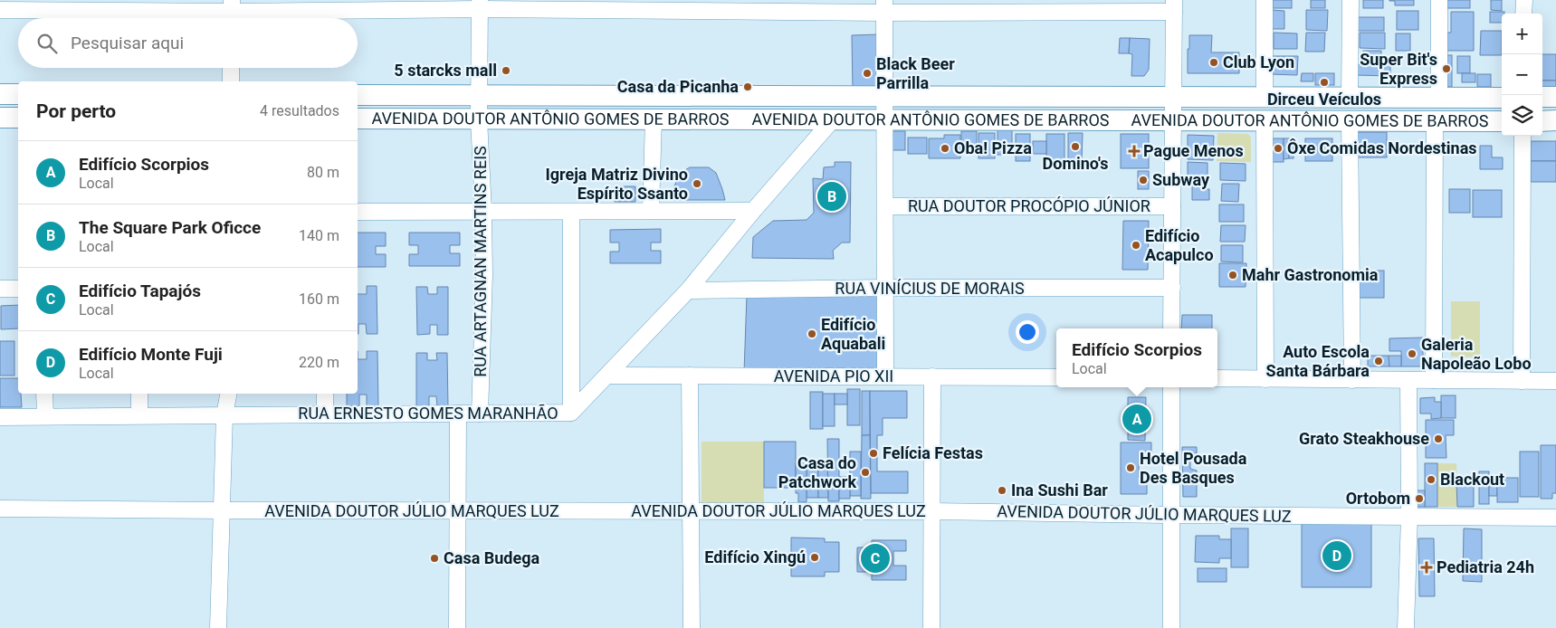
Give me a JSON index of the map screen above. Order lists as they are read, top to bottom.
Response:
{
  "streets": {
    "main road": ["AVENIDA DOUTOR ANTÔNIO GOMES DE BARROS"],
    "street": [
      "RUA DOUTOR PROCÓPIO JÚNIOR",
      "RUA ARTAGNAN MARTINS REIS",
      "RUA VINÍCIUS DE MORAIS",
      "AVENIDA PIO XII",
      "RUA ERNESTO GOMES MARANHÃO",
      "AVENIDA DOUTOR JÚLIO MARQUES LUZ"
    ]
  },
  "crossings": [
    ["AVENIDA DOUTOR ANTÔNIO GOMES DE BARROS", "RUA ARTAGNAN MARTINS REIS"],
    ["AVENIDA DOUTOR ANTÔNIO GOMES DE BARROS", "RUA ERNESTO GOMES MARANHÃO"],
    ["RUA ARTAGNAN MARTINS REIS", "RUA ERNESTO GOMES MARANHÃO"],
    ["RUA VINÍCIUS DE MORAIS", "RUA ERNESTO GOMES MARANHÃO"],
    ["AVENIDA PIO XII", "RUA ERNESTO GOMES MARANHÃO"]
  ],
  "places": {
    "other": [
      "Club Lyon",
      "Super Bit's Express",
      "5 starcks mall",
      "Black Beer Parrilla",
      "Dirceu Veículos",
      "Casa da Picanha",
      "Domino's",
      "Oba! Pizza",
      "Ôxe Comidas Nordestinas",
      "Subway",
      "Igreja Matriz Divino Espírito Ssanto",
      "Edifício Acapulco",
      "Mahr Gastronomia",
      "Edifício Aquabali",
      "Galeria Napoleão Lobo",
      "Auto Escola Santa Bárbara",
      "Grato Steakhouse",
      "Felícia Festas",
      "Hotel Pousada Des Basques",
      "Casa do Patchwork",
      "Blackout",
      "Ina Sushi Bar",
      "Ortobom",
      "Edifício Xingú",
      "Casa Budega"
    ],
    "health": ["Pague Menos", "Pediatria 24h"]
  },
  "page": {
    "map_buttons": ["+", "−"],
    "search": "Pesquisar aqui",
    "heading": ["Por perto", "4 resultados"],
    "list": [
      {
        "mark": "A",
        "name": "Edifício Scorpios",
        "note": "Local",
        "value": "80 m"
      },
      {
        "mark": "B",
        "name": "The Square Park Oficce",
        "note": "Local",
        "value": "140 m"
      },
      {
        "mark": "C",
        "name": "Edifício Tapajós",
        "note": "Local",
        "value": "160 m"
      },
      {
        "mark": "D",
        "name": "Edifício Monte Fuji",
        "note": "Local",
        "value": "220 m"
      }
    ],
    "pins": [
      "B",
      "A",
      "D",
      "C"
    ],
    "popup": ["Edifício Scorpios", "Local"]
  }
}
